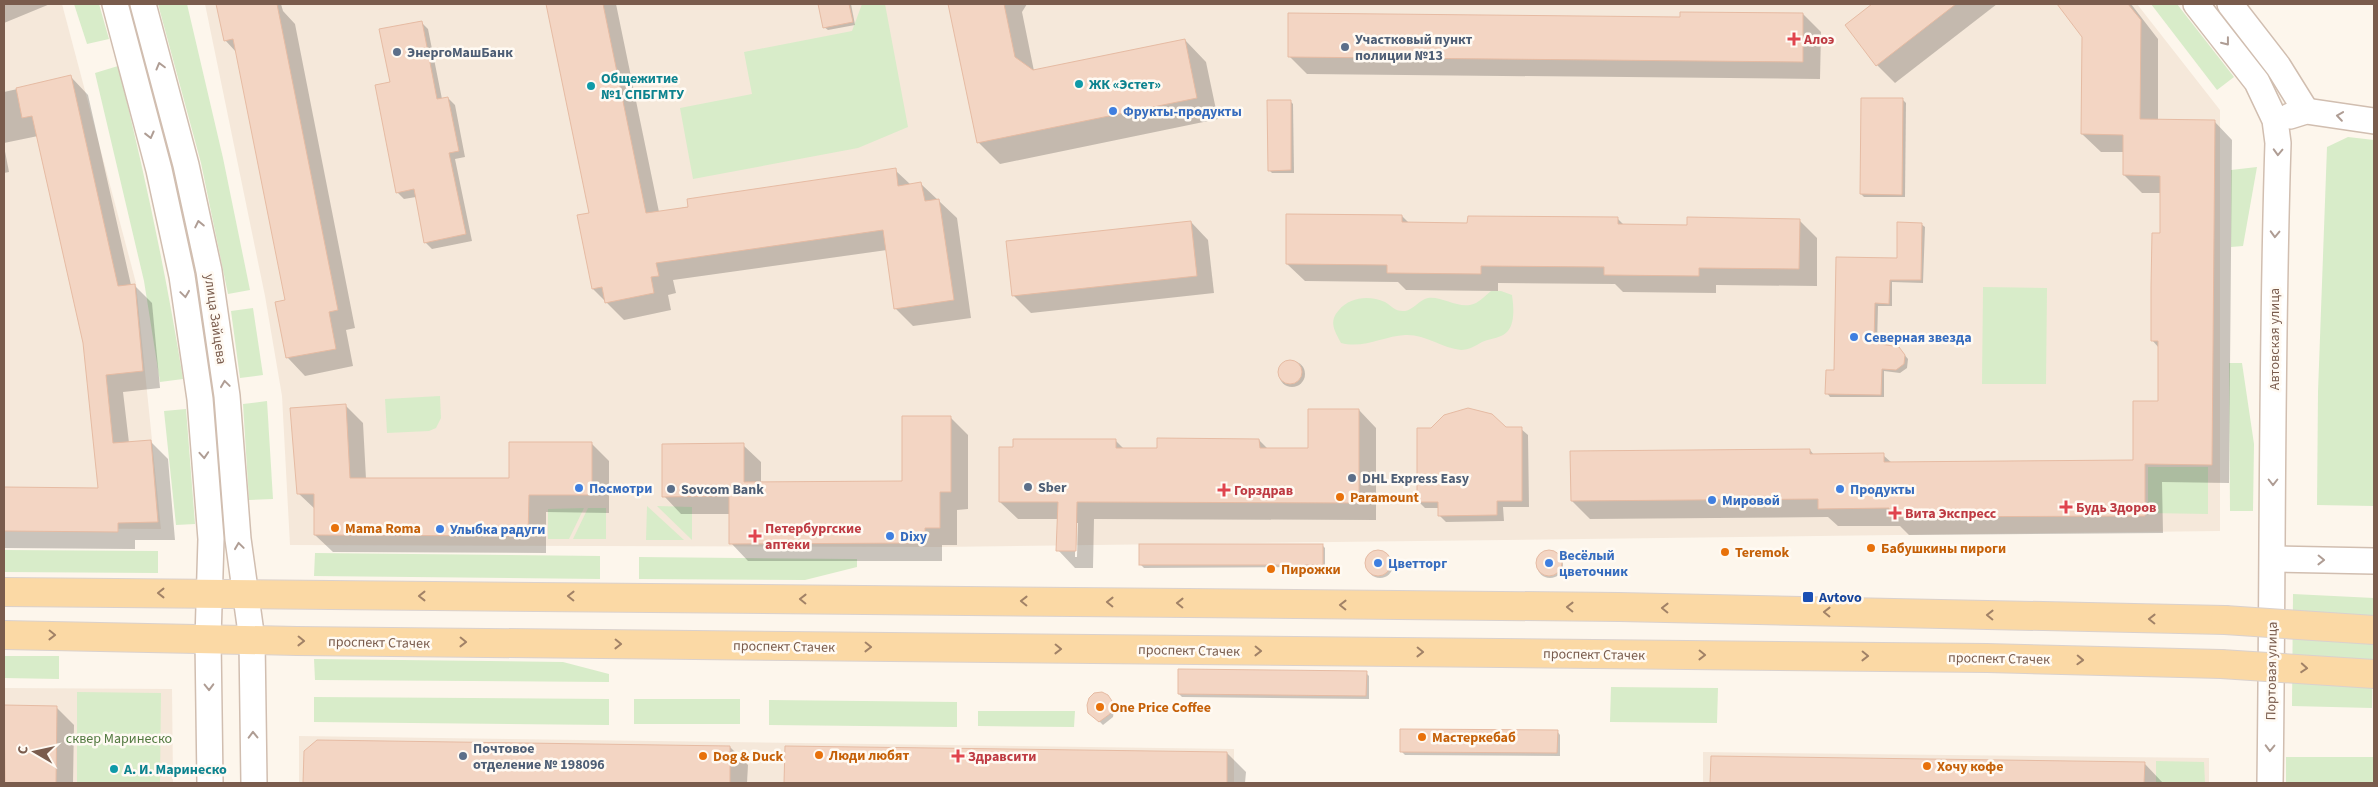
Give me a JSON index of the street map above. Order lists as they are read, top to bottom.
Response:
{
  "streets": {
    "main road": ["проспект Стачек"],
    "street": ["улица Зайцева", "Автовская улица", "Портовая улица"]
  },
  "crossings": [
    ["улица Зайцева", "проспект Стачек"],
    ["Автовская улица", "Портовая улица"]
  ],
  "one_way": ["Автовская улица", "Портовая улица"],
  "parks": ["сквер Маринеско"],
  "places": {
    "health": [
      "Алоэ",
      "Горздрав",
      "Будь Здоров",
      "Вита Экспресс",
      "Петербургские аптеки",
      "Здравсити"
    ],
    "other": [
      "Участковый пункт полиции №13",
      "ЭнергоМашБанк",
      "ЖК «Эстет»",
      "Общежитие №1 СПБГМТУ",
      "Фрукты-продукты",
      "Северная звезда",
      "DHL Express Easy",
      "Sber",
      "Посмотри",
      "Sovcom Bank",
      "Продукты",
      "Paramount",
      "Мировой",
      "Mama Roma",
      "Улыбка радуги",
      "Dixy",
      "Бабушкины пироги",
      "Teremok",
      "Цветторг",
      "Весёлый цветочник",
      "Пирожки",
      "One Price Coffee",
      "Мастеркебаб",
      "Люди любят",
      "Почтовое отделение № 198096",
      "Dog & Duck",
      "Хочу кофе",
      "А. И. Маринеско"
    ],
    "transit": ["Avtovo"]
  },
  "north": "left"
}
